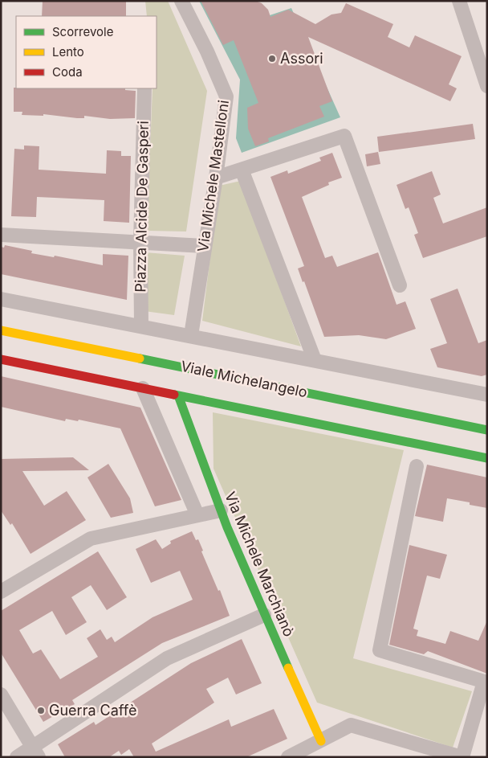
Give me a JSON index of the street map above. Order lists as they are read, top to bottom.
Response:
{
  "streets": {
    "street": [
      "Via Michele Mastelloni",
      "Piazza Alcide De Gasperi",
      "Viale Michelangelo",
      "Via Michele Marchianò"
    ]
  },
  "crossings": [
    ["Viale Michelangelo", "Via Michele Marchianò"]
  ],
  "places": ["Assori", "Guerra Caffè"],
  "legend": ["Scorrevole", "Lento", "Coda"]
}
